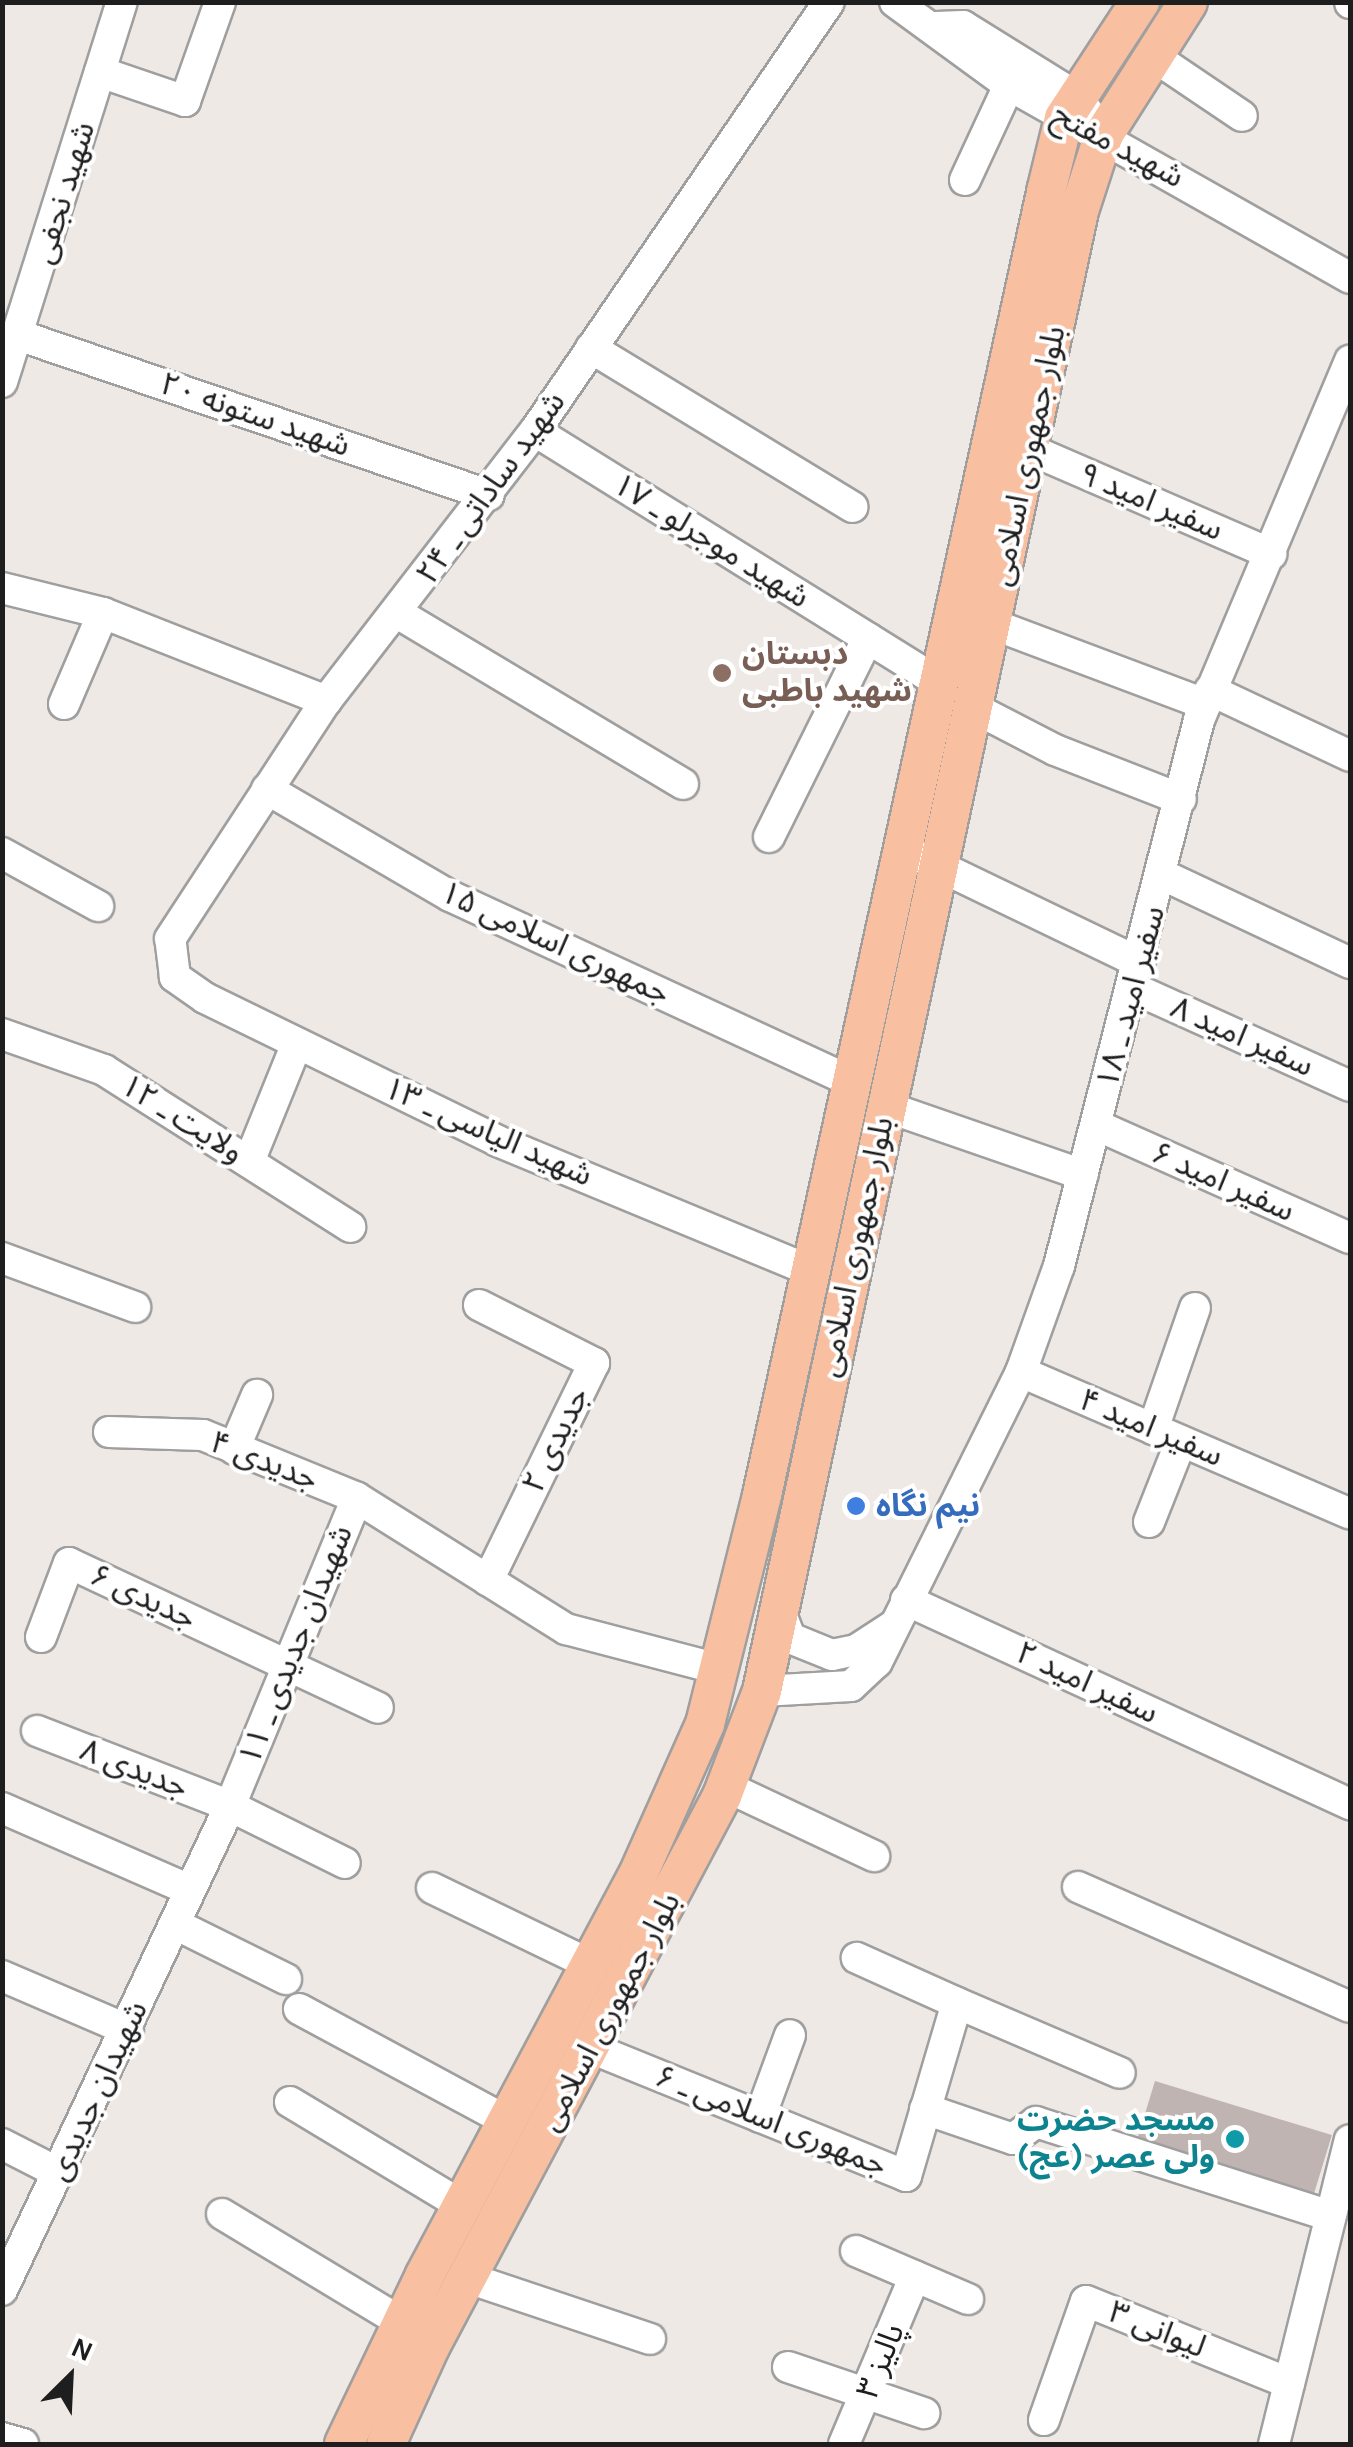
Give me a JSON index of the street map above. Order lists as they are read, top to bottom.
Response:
{
  "streets": {
    "main road": ["بلوار جمهوری اسلامی"],
    "street": [
      "شهید مفتح",
      "شهید نجفی",
      "شهید ستونه ۲۰",
      "شهید ساداتی ـ ۲۴",
      "سفیر امید ۹",
      "شهید موجرلو ـ ۱۷",
      "جمهوری اسلامی ۱۵",
      "سفیر امید ـ ۱۸",
      "سفیر امید ۸",
      "ولایت ـ ۱۲",
      "شهید الیاسی ـ ۱۳",
      "سفیر امید ۶",
      "سفیر امید ۴",
      "جدیدی ۲",
      "جدیدی ۴",
      "جدیدی ۶",
      "شهیدان جدیدی ـ ۱۱",
      "سفیر امید ۲",
      "جدیدی ۸",
      "شهیدان جدیدی",
      "جمهوری اسلامی ـ ۶",
      "لیوانی ۳",
      "پالیز ۳"
    ]
  },
  "crossings": [
    ["شهید مفتح", "بلوار جمهوری اسلامی"],
    ["شهید نجفی", "شهید ستونه ۲۰"],
    ["شهید ستونه ۲۰", "شهید ساداتی ـ ۲۴"],
    ["بلوار جمهوری اسلامی", "سفیر امید ۹"],
    ["بلوار جمهوری اسلامی", "شهید موجرلو ـ ۱۷"],
    ["بلوار جمهوری اسلامی", "جمهوری اسلامی ۱۵"],
    ["بلوار جمهوری اسلامی", "سفیر امید ـ ۱۸"],
    ["بلوار جمهوری اسلامی", "سفیر امید ۸"],
    ["بلوار جمهوری اسلامی", "شهید الیاسی ـ ۱۳"],
    ["بلوار جمهوری اسلامی", "شهیدان جدیدی ـ ۱۱"],
    ["بلوار جمهوری اسلامی", "جمهوری اسلامی ـ ۶"],
    ["شهید ساداتی ـ ۲۴", "شهید موجرلو ـ ۱۷"],
    ["شهید ساداتی ـ ۲۴", "جمهوری اسلامی ۱۵"],
    ["شهید ساداتی ـ ۲۴", "شهید الیاسی ـ ۱۳"],
    ["سفیر امید ۹", "سفیر امید ـ ۱۸"],
    ["سفیر امید ـ ۱۸", "سفیر امید ۸"],
    ["سفیر امید ـ ۱۸", "سفیر امید ۶"],
    ["سفیر امید ـ ۱۸", "سفیر امید ۴"],
    ["سفیر امید ـ ۱۸", "سفیر امید ۲"],
    ["جدیدی ۲", "شهیدان جدیدی ـ ۱۱"],
    ["جدیدی ۴", "شهیدان جدیدی ـ ۱۱"],
    ["جدیدی ۶", "شهیدان جدیدی ـ ۱۱"],
    ["شهیدان جدیدی ـ ۱۱", "جدیدی ۸"],
    ["شهیدان جدیدی ـ ۱۱", "شهیدان جدیدی"]
  ],
  "places": ["دبستان شهید باطبی", "نیم نگاه", "مسجد حضرت ولی عصر (عج)"],
  "north": "top right"
}
